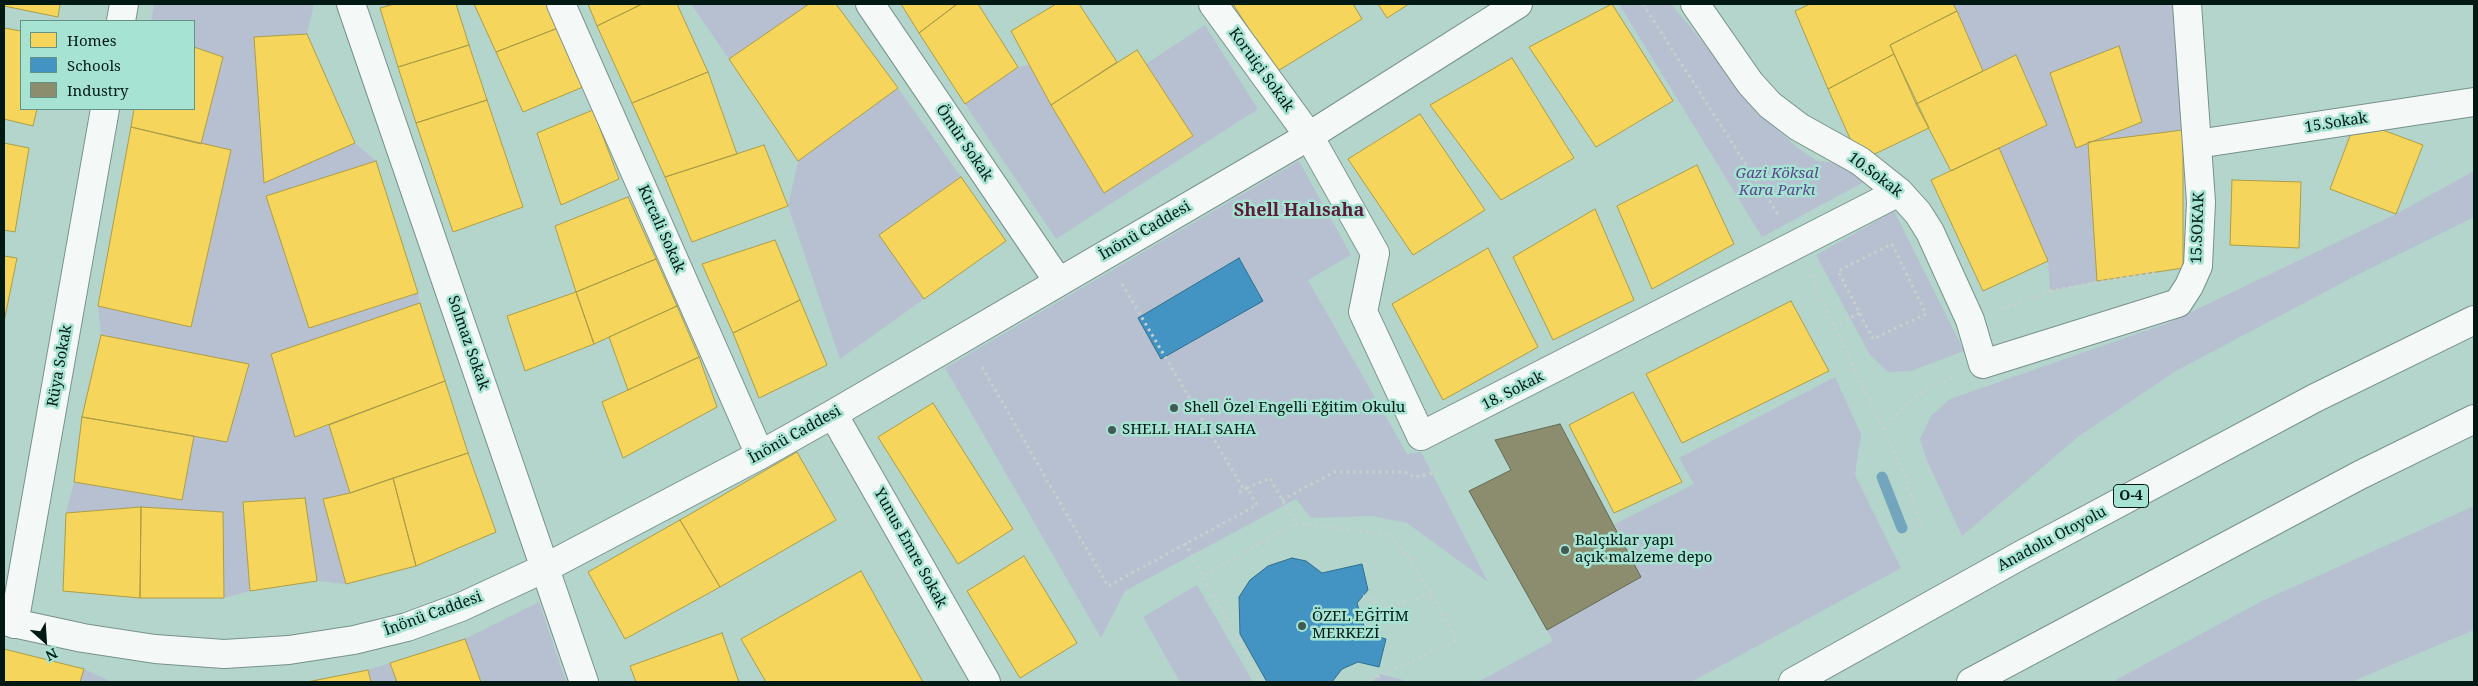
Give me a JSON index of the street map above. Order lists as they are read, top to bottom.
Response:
{
  "streets": {
    "main road": [
      "Koruiçi Sokak",
      "15.Sokak",
      "Ömür Sokak",
      "10.Sokak",
      "15.SOKAK",
      "Kırcali Sokak",
      "İnönü Caddesi",
      "Solmaz Sokak",
      "Rüya Sokak",
      "18. Sokak",
      "O-4",
      "Anadolu Otoyolu",
      "Yunus Emre Sokak"
    ]
  },
  "crossings": [
    ["Koruiçi Sokak", "İnönü Caddesi"],
    ["Koruiçi Sokak", "18. Sokak"],
    ["15.Sokak", "15.SOKAK"],
    ["Ömür Sokak", "İnönü Caddesi"],
    ["10.Sokak", "15.SOKAK"],
    ["10.Sokak", "18. Sokak"],
    ["Kırcali Sokak", "İnönü Caddesi"],
    ["İnönü Caddesi", "Solmaz Sokak"],
    ["İnönü Caddesi", "Rüya Sokak"],
    ["İnönü Caddesi", "18. Sokak"],
    ["İnönü Caddesi", "Yunus Emre Sokak"]
  ],
  "districts": ["Shell Halısaha"],
  "parks": ["Gazi Köksal Kara Parkı"],
  "places": [
    "Shell Özel Engelli Eğitim Okulu",
    "SHELL HALI SAHA",
    "Balçıklar yapı açık malzeme depo",
    "ÖZEL EĞİTİM MERKEZİ"
  ],
  "legend": ["Homes", "Schools", "Industry"],
  "north": "bottom right"
}
